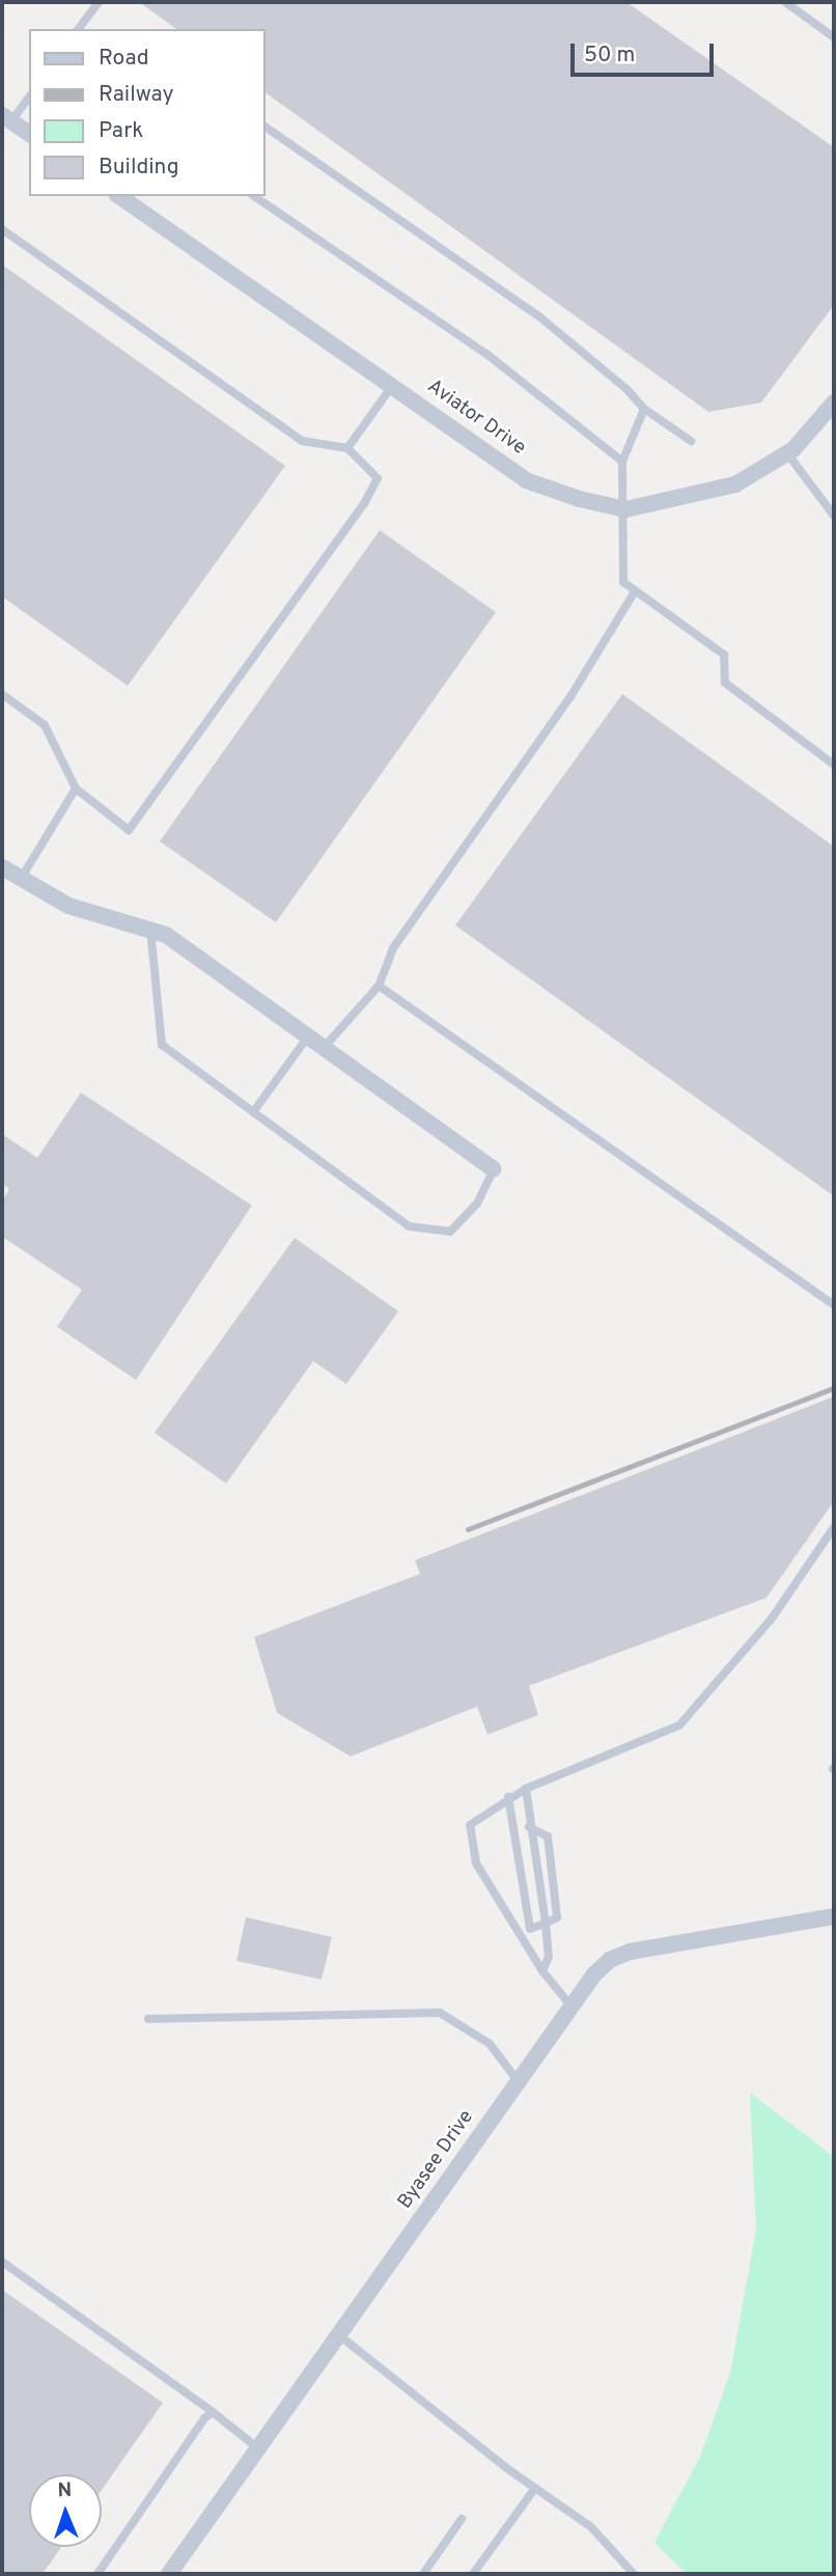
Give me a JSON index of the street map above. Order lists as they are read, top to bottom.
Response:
{
  "streets": {
    "street": ["Aviator Drive", "Byasee Drive"]
  },
  "legend": [
    "Road",
    "Railway",
    "Park",
    "Building"
  ],
  "scale_bar": "50 m",
  "north": "top"
}
